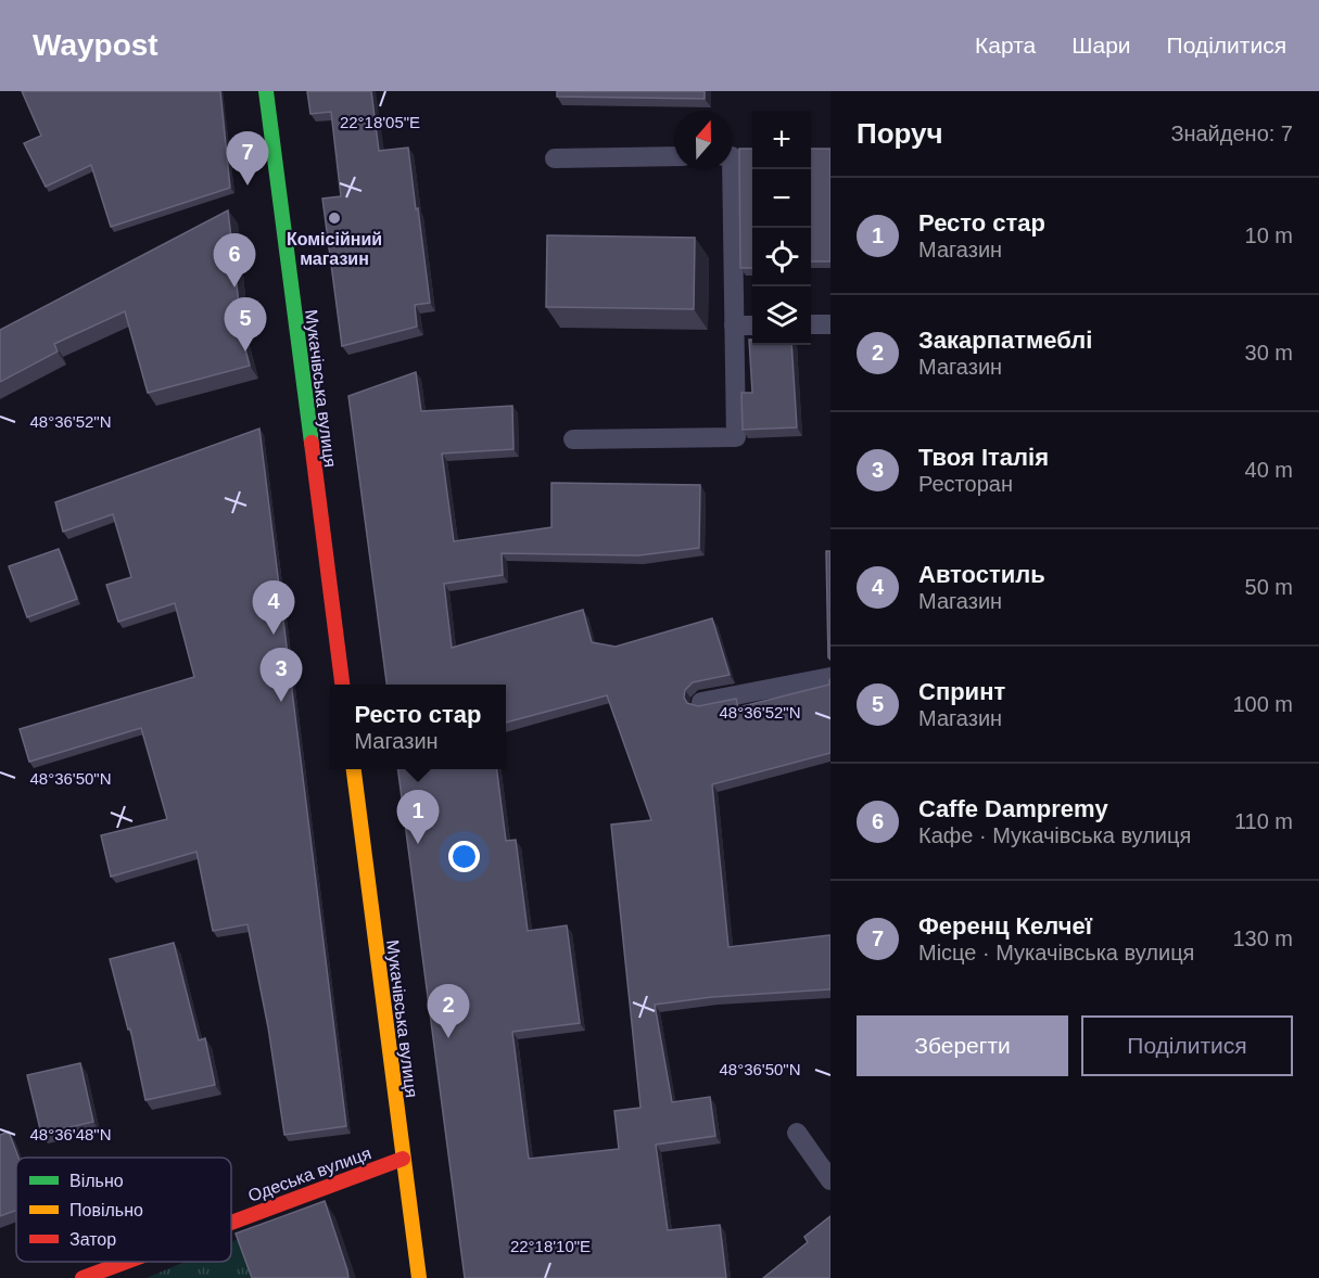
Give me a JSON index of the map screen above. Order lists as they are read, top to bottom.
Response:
{
  "streets": {
    "main road": ["Мукачівська вулиця", "Одеська вулиця"]
  },
  "crossings": [
    ["Мукачівська вулиця", "Одеська вулиця"]
  ],
  "places": ["Комісійний магазин"],
  "legend": ["Вільно", "Повільно", "Затор"],
  "north": "top",
  "page": {
    "header": "Waypost",
    "nav": ["Карта", "Шари", "Поділитися"],
    "heading": ["Поруч", "Знайдено: 7"],
    "map_buttons": ["+", "−"],
    "pins": [
      "7",
      "6",
      "5",
      "4",
      "3",
      "1",
      "2"
    ],
    "list": [
      {
        "mark": "1",
        "name": "Ресто стар",
        "note": "Магазин",
        "value": "10 m"
      },
      {
        "mark": "2",
        "name": "Закарпатмеблі",
        "note": "Магазин",
        "value": "30 m"
      },
      {
        "mark": "3",
        "name": "Твоя Італія",
        "note": "Ресторан",
        "value": "40 m"
      },
      {
        "mark": "4",
        "name": "Автостиль",
        "note": "Магазин",
        "value": "50 m"
      },
      {
        "mark": "5",
        "name": "Спринт",
        "note": "Магазин",
        "value": "100 m"
      },
      {
        "mark": "6",
        "name": "Caffe Dampremy",
        "note": "Кафе · Мукачівська вулиця",
        "value": "110 m"
      },
      {
        "mark": "7",
        "name": "Ференц Келчеї",
        "note": "Місце · Мукачівська вулиця",
        "value": "130 m"
      }
    ],
    "popup": ["Ресто стар", "Магазин"],
    "buttons": ["Зберегти", "Поділитися"]
  },
  "coordinates": [
    "22°18'05\"E",
    "48°36'52\"N",
    "48°36'50\"N",
    "48°36'48\"N",
    "22°18'10\"E"
  ]
}
